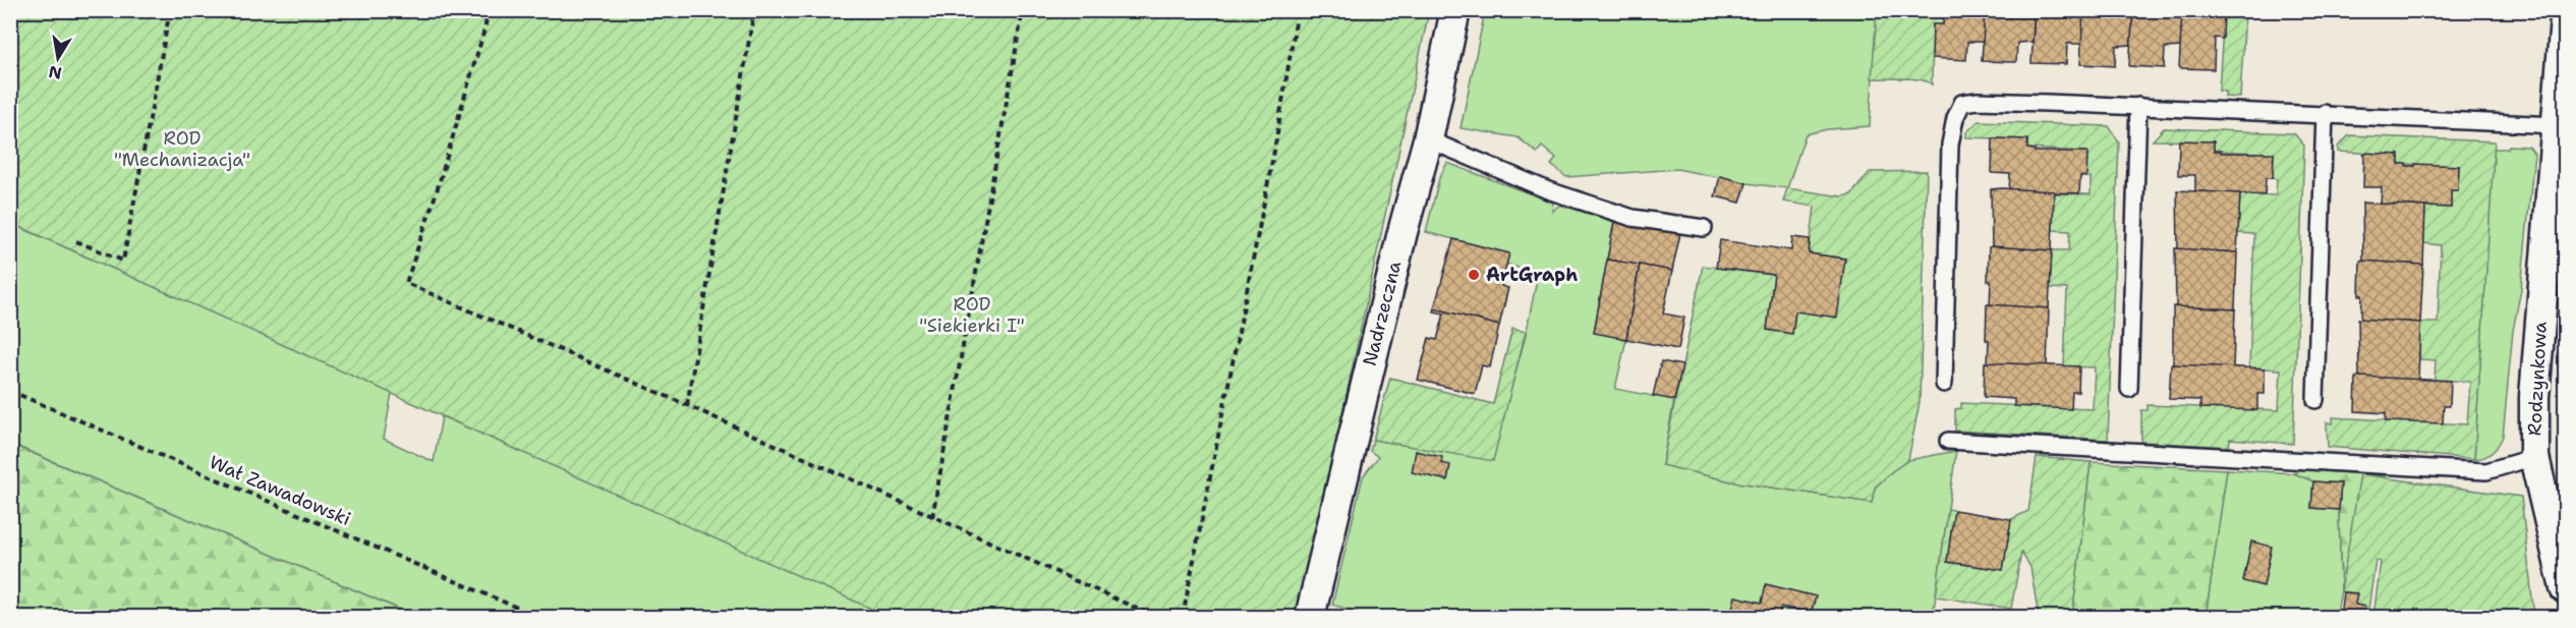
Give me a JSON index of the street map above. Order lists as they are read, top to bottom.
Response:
{
  "streets": {
    "street": ["Nadrzeczna", "Rodzynkowa"],
    "path": ["Wał Zawadowski"]
  },
  "parks": ["ROD \"Mechanizacja\"", "ROD \"Siekierki I\""],
  "places": ["ArtGraph"],
  "north": "bottom"
}
